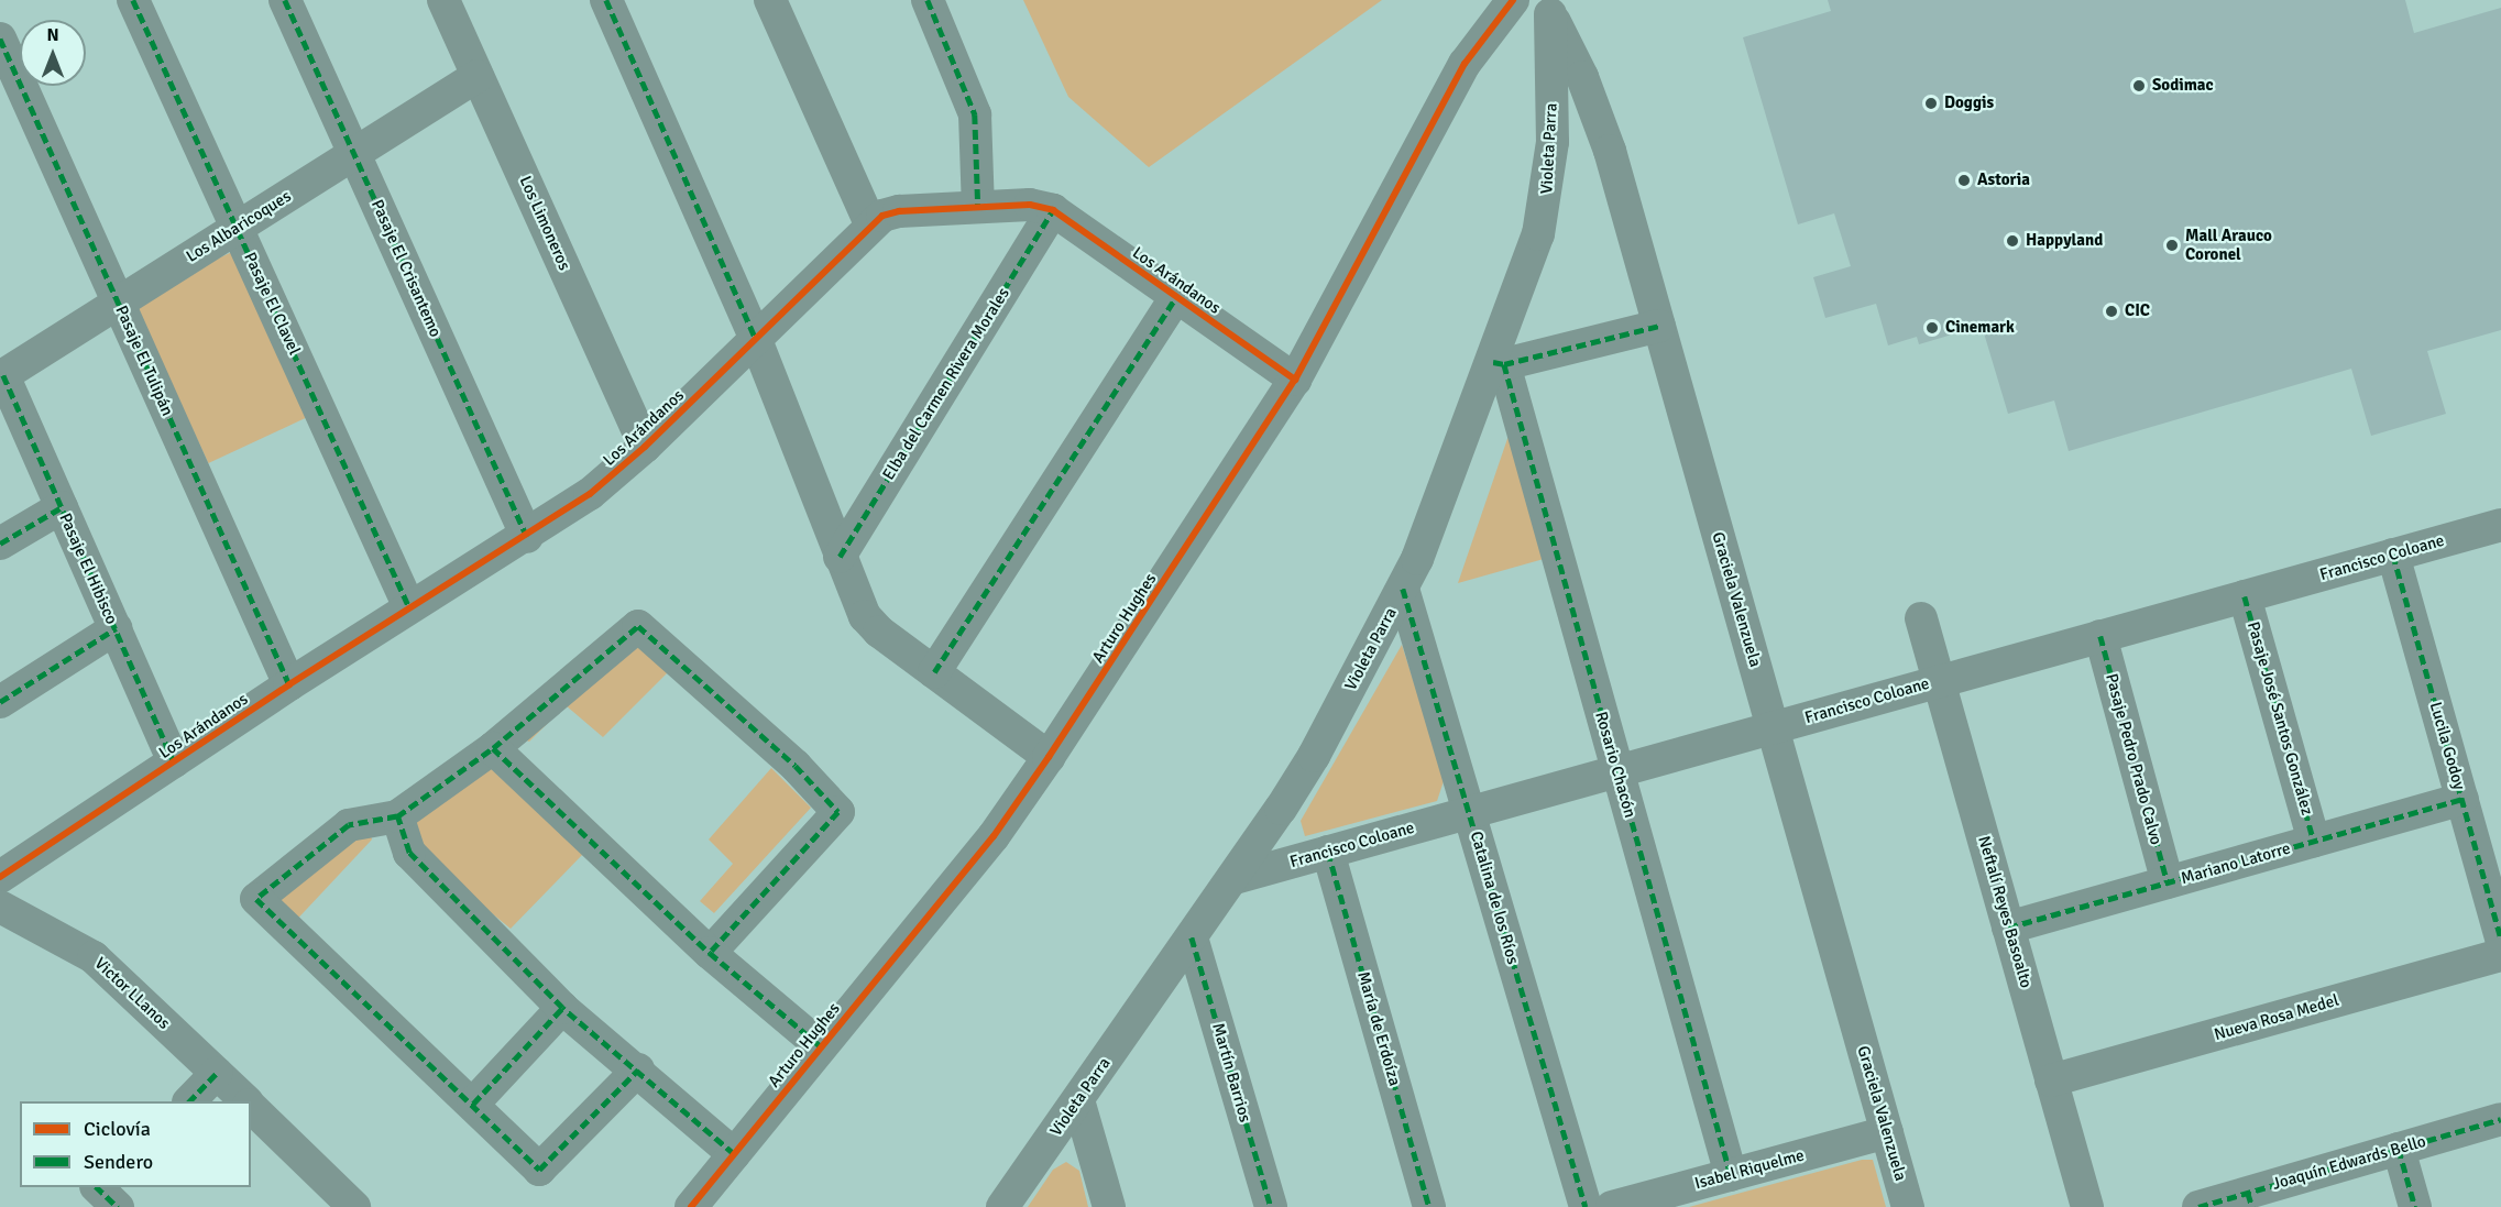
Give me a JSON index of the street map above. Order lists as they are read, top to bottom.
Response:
{
  "streets": {
    "street": [
      "Violeta Parra",
      "Los Limoneros",
      "Los Albaricoques",
      "Pasaje El Crisantemo",
      "Los Arándanos",
      "Pasaje El Clavel",
      "Pasaje El Tulipán",
      "Elba del Carmen Rivera Morales",
      "Francisco Coloane",
      "Pasaje El Hibisco",
      "Graciela Valenzuela",
      "Arturo Hughes",
      "Pasaje José Santos González",
      "Lucila Godoy",
      "Pasaje Pedro Prado Calvo",
      "Rosario Chacón",
      "Mariano Latorre",
      "Catalina de los Ríos",
      "Neftalí Reyes Basoalto",
      "Victor LLanos",
      "Nueva Rosa Medel",
      "María de Erdoíza",
      "Martín Barrios",
      "Joaquín Edwards Bello",
      "Isabel Riquelme"
    ]
  },
  "crossings": [
    ["Violeta Parra", "Francisco Coloane"],
    ["Violeta Parra", "Graciela Valenzuela"],
    ["Violeta Parra", "Rosario Chacón"],
    ["Violeta Parra", "Catalina de los Ríos"],
    ["Violeta Parra", "Martín Barrios"],
    ["Los Limoneros", "Los Albaricoques"],
    ["Los Limoneros", "Los Arándanos"],
    ["Los Albaricoques", "Pasaje El Crisantemo"],
    ["Los Albaricoques", "Pasaje El Clavel"],
    ["Los Albaricoques", "Pasaje El Tulipán"],
    ["Los Albaricoques", "Pasaje El Hibisco"],
    ["Pasaje El Crisantemo", "Los Arándanos"],
    ["Los Arándanos", "Pasaje El Clavel"],
    ["Los Arándanos", "Pasaje El Tulipán"],
    ["Los Arándanos", "Elba del Carmen Rivera Morales"],
    ["Los Arándanos", "Pasaje El Hibisco"],
    ["Los Arándanos", "Arturo Hughes"],
    ["Francisco Coloane", "Graciela Valenzuela"],
    ["Francisco Coloane", "Pasaje José Santos González"],
    ["Francisco Coloane", "Lucila Godoy"],
    ["Francisco Coloane", "Pasaje Pedro Prado Calvo"],
    ["Francisco Coloane", "Rosario Chacón"],
    ["Francisco Coloane", "Catalina de los Ríos"],
    ["Francisco Coloane", "Neftalí Reyes Basoalto"],
    ["Francisco Coloane", "María de Erdoíza"],
    ["Graciela Valenzuela", "Isabel Riquelme"],
    ["Pasaje José Santos González", "Mariano Latorre"],
    ["Lucila Godoy", "Mariano Latorre"],
    ["Pasaje Pedro Prado Calvo", "Mariano Latorre"],
    ["Rosario Chacón", "Isabel Riquelme"],
    ["Mariano Latorre", "Neftalí Reyes Basoalto"],
    ["Neftalí Reyes Basoalto", "Nueva Rosa Medel"]
  ],
  "places": [
    "Sodimac",
    "Doggis",
    "Astoria",
    "Happyland",
    "Mall Arauco Coronel",
    "CIC",
    "Cinemark"
  ],
  "legend": ["Ciclovía", "Sendero"],
  "north": "top"
}
